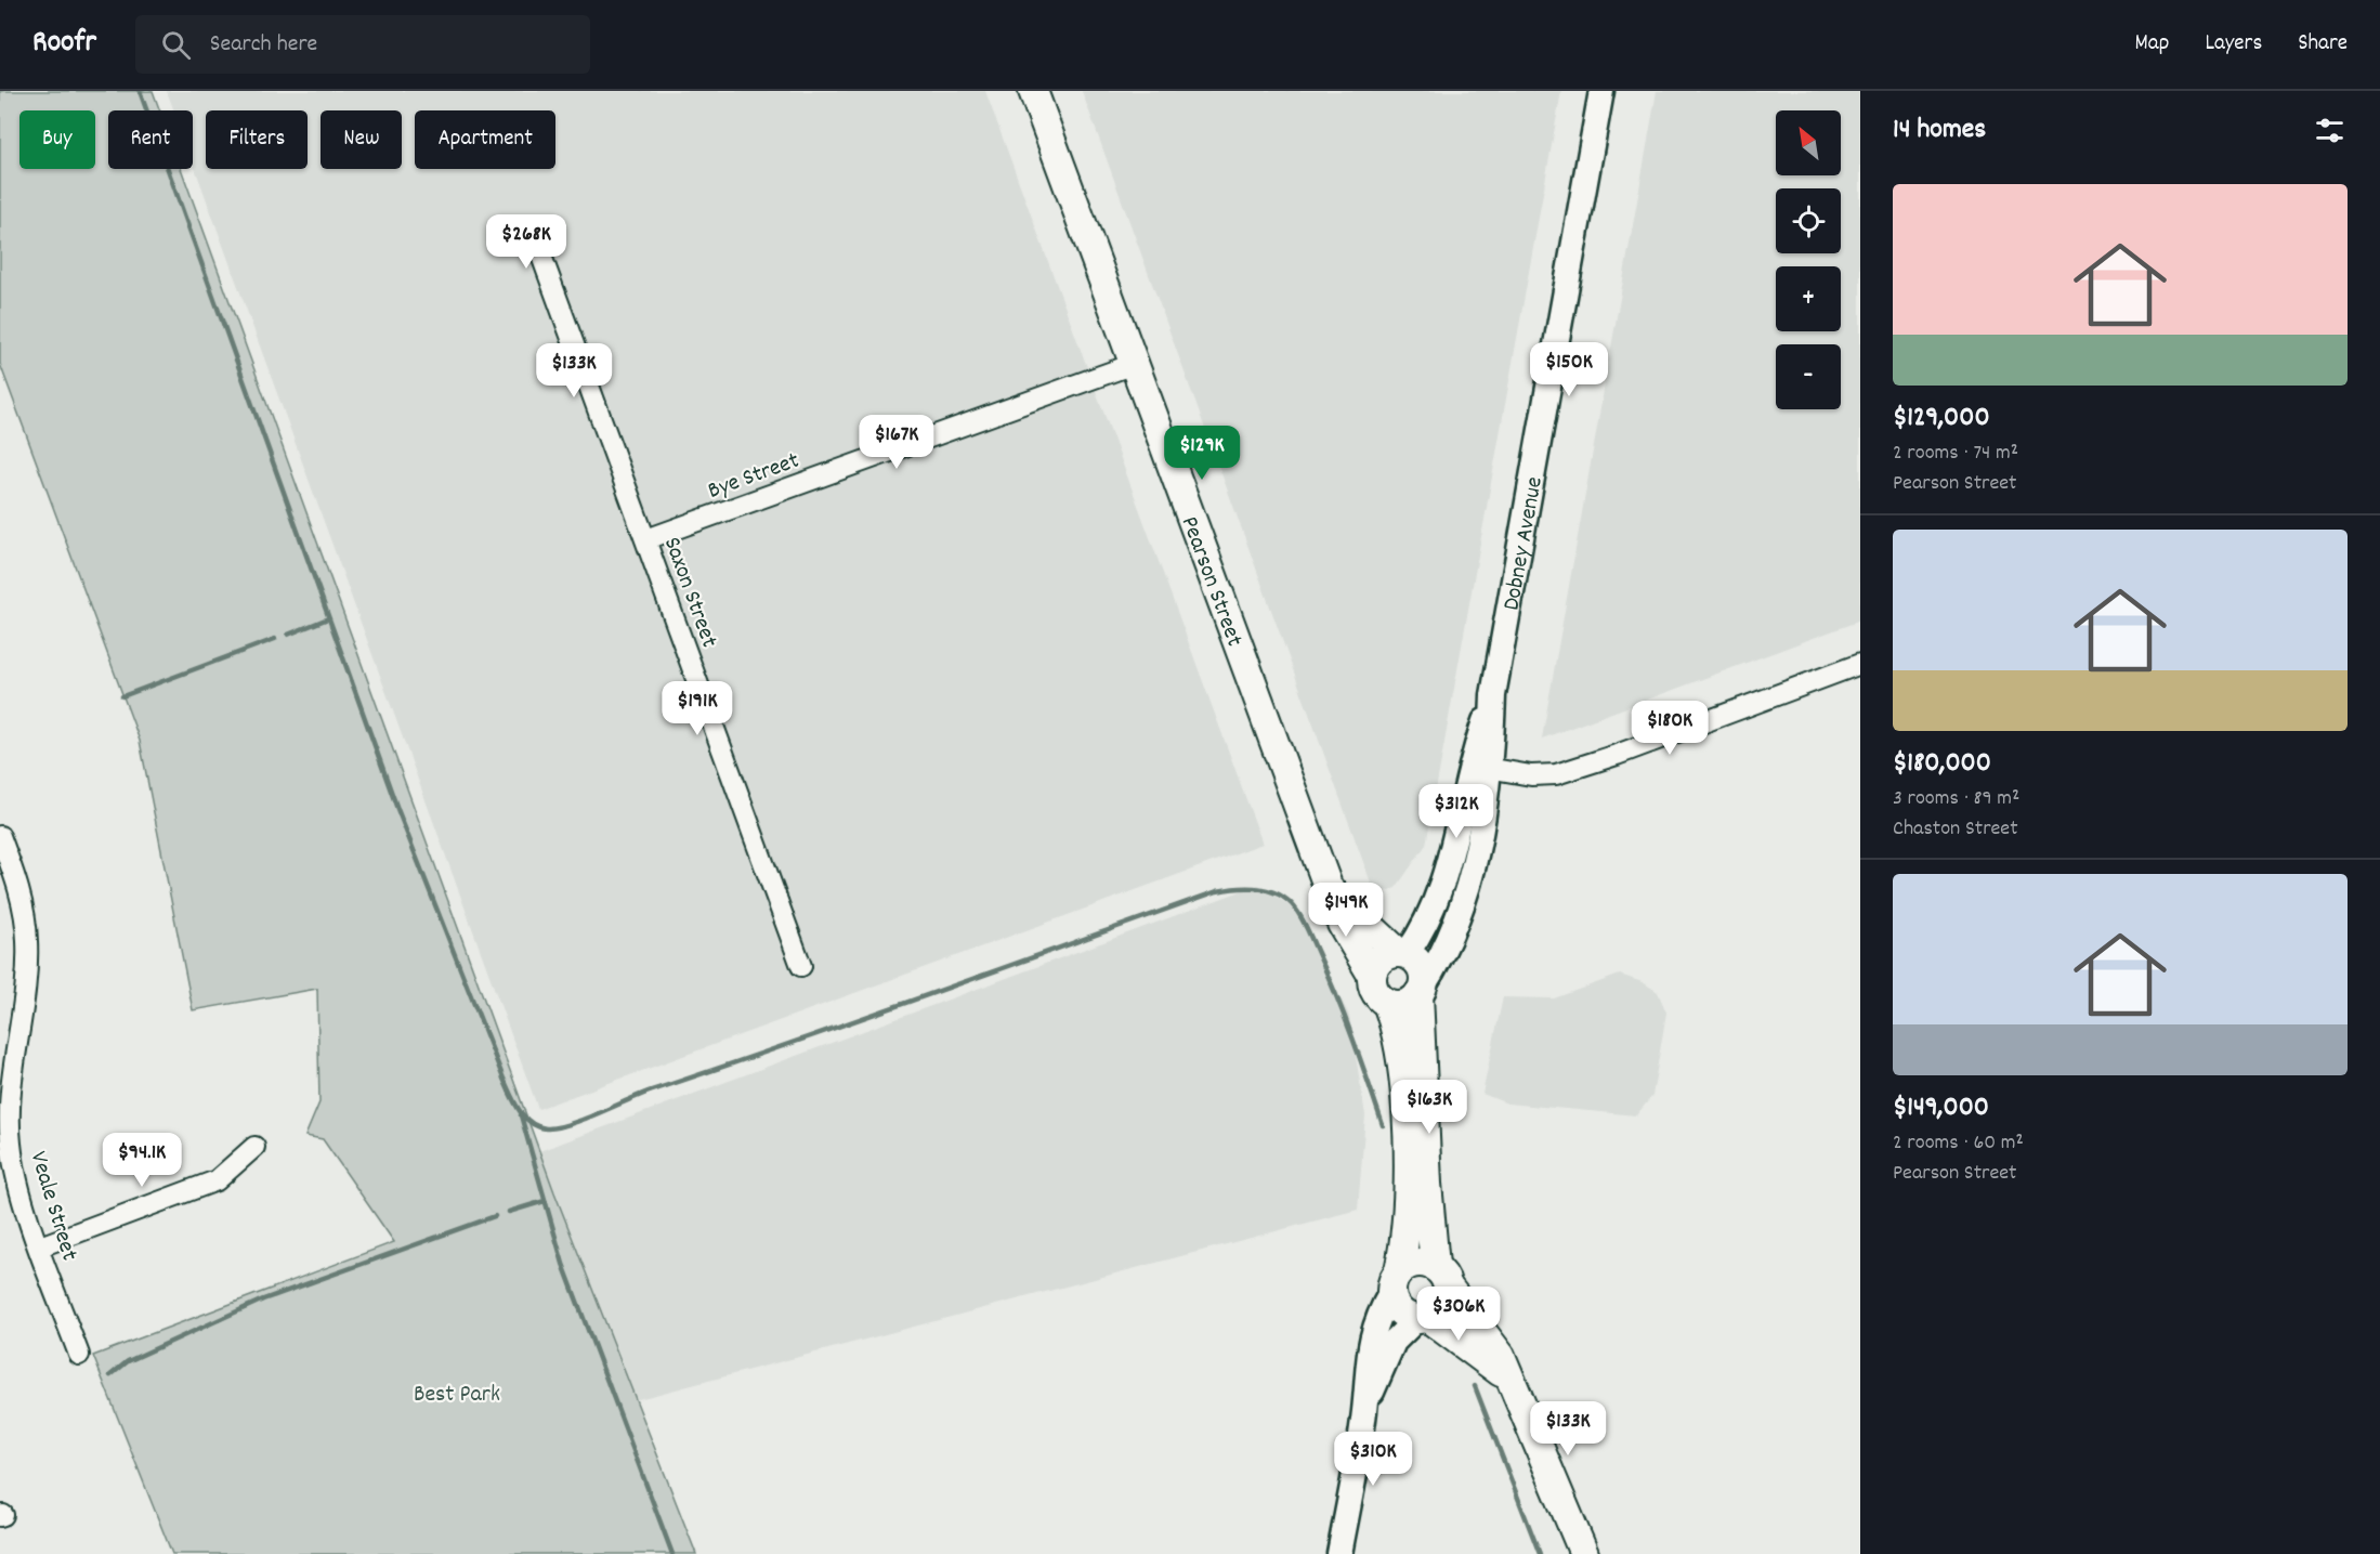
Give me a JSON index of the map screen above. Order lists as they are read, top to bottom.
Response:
{
  "streets": {
    "main road": ["Pearson Street"],
    "street": [
      "Bye Street",
      "Dobney Avenue",
      "Saxon Street",
      "Veale Street"
    ]
  },
  "crossings": [
    ["Bye Street", "Pearson Street"],
    ["Bye Street", "Saxon Street"],
    ["Dobney Avenue", "Pearson Street"]
  ],
  "parks": ["Best Park"],
  "north": "top left",
  "page": {
    "header": "Roofr",
    "search": "Search here",
    "nav": ["Map", "Layers", "Share"],
    "heading": "14 homes",
    "map_buttons": ["+", "−"],
    "chip": [
      "Buy",
      "Rent",
      "Filters",
      "New",
      "Apartment"
    ],
    "list": [
      {
        "name": "$129,000",
        "note": "2 rooms · 74 m² · Pearson Street"
      },
      {
        "name": "$180,000",
        "note": "3 rooms · 89 m² · Chaston Street"
      },
      {
        "name": "$149,000",
        "note": "2 rooms · 60 m² · Pearson Street"
      }
    ],
    "price": [
      "$268K",
      "$150K",
      "$133K",
      "$167K",
      "$129K",
      "$191K",
      "$180K",
      "$312K",
      "$149K",
      "$163K",
      "$94.1K",
      "$306K",
      "$133K",
      "$310K"
    ]
  }
}
